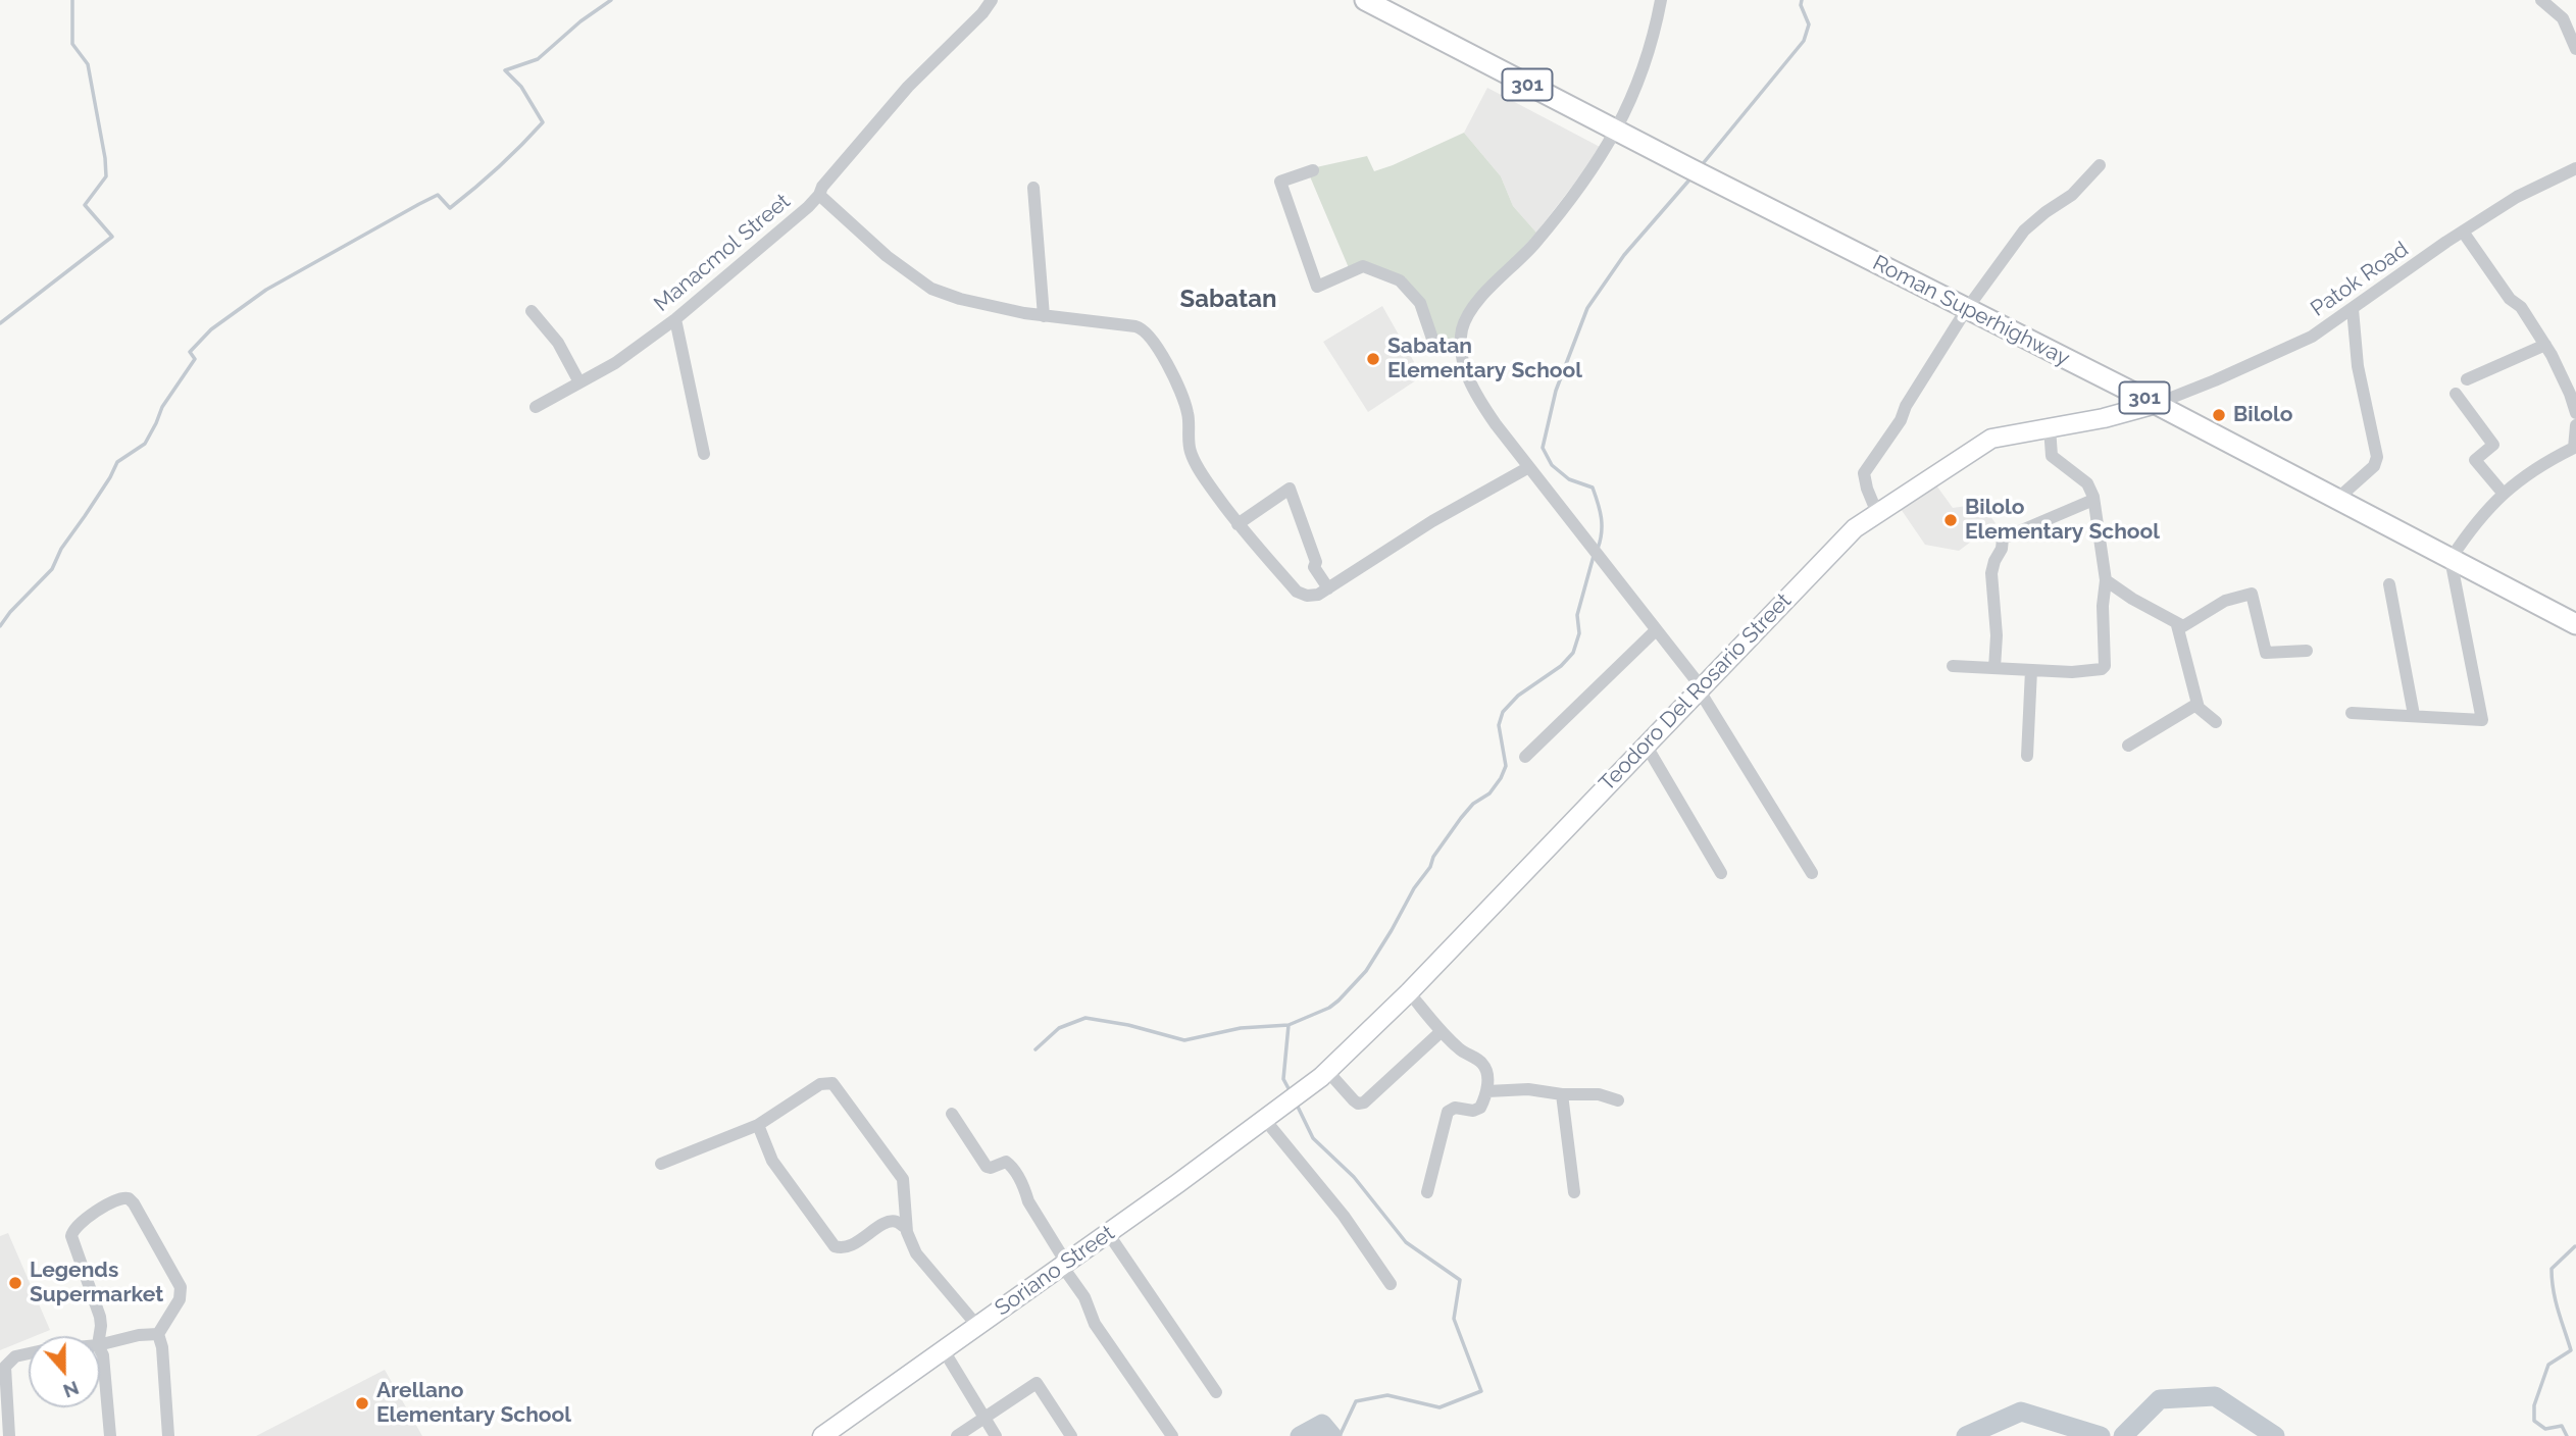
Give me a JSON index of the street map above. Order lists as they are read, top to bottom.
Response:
{
  "streets": {
    "main road": [
      "301",
      "Roman Superhighway",
      "Teodoro Del Rosario Street",
      "Soriano Street"
    ],
    "street": ["Manacmol Street", "Patok Road"]
  },
  "crossings": [
    ["Patok Road", "Roman Superhighway"],
    ["Patok Road", "Teodoro Del Rosario Street"],
    ["Roman Superhighway", "Teodoro Del Rosario Street"],
    ["Teodoro Del Rosario Street", "Soriano Street"]
  ],
  "districts": ["Sabatan"],
  "places": [
    "Sabatan Elementary School",
    "Bilolo",
    "Bilolo Elementary School",
    "Legends Supermarket",
    "Arellano Elementary School"
  ],
  "north": "bottom"
}
